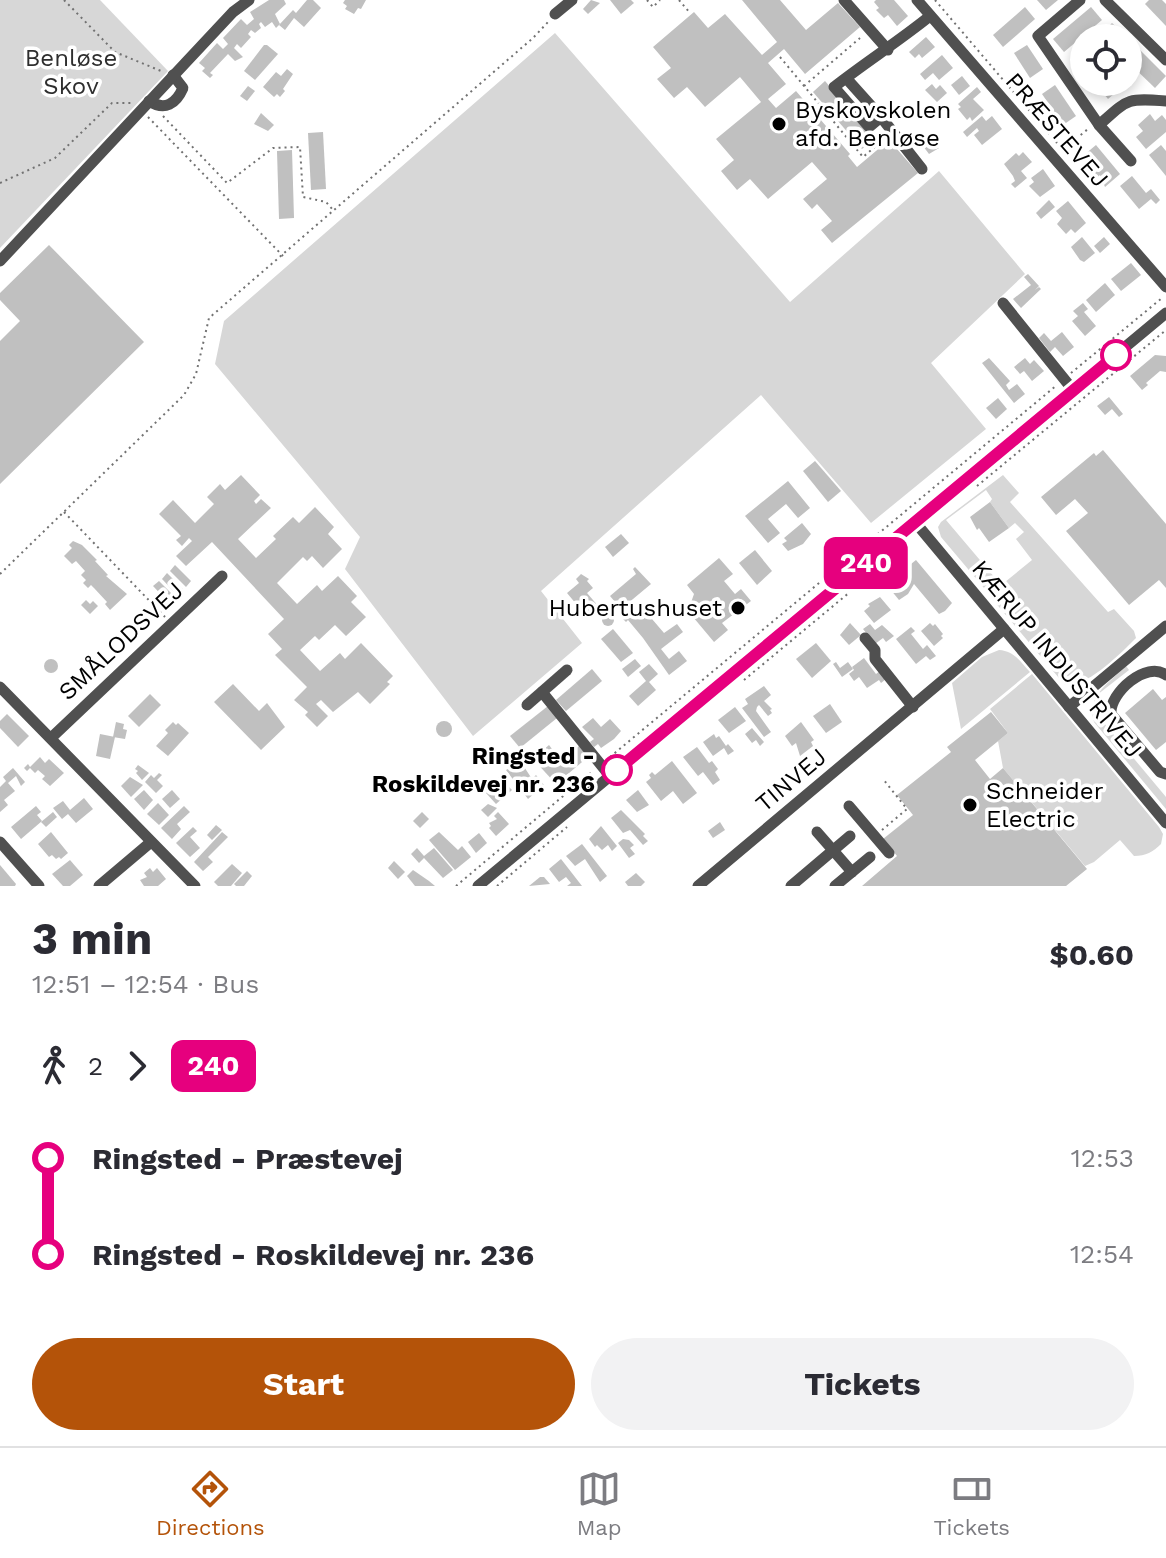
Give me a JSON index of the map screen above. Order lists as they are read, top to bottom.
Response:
{
  "streets": {
    "street": [
      "PRÆSTEVEJ",
      "SMÅLODSVEJ",
      "KÆRUP INDUSTRIVEJ",
      "TINVEJ"
    ]
  },
  "crossings": [
    ["KÆRUP INDUSTRIVEJ", "TINVEJ"]
  ],
  "parks": ["Benløse Skov"],
  "places": [
    "Byskovskolen afd. Benløse",
    "Hubertushuset",
    "Ringsted - Roskildevej nr. 236",
    "Schneider Electric"
  ],
  "lines": ["bus line 240"],
  "page": {
    "on_map": "240",
    "heading": ["3 min", "12:51 – 12:54 · Bus", "$0.60"],
    "legs": ["2", "240"],
    "list": [
      {
        "name": "Ringsted - Præstevej",
        "value": "12:53"
      },
      {
        "name": "Ringsted - Roskildevej nr. 236",
        "value": "12:54"
      }
    ],
    "buttons": ["Start", "Tickets"],
    "tabs": ["Directions", "Map", "Tickets"]
  }
}
